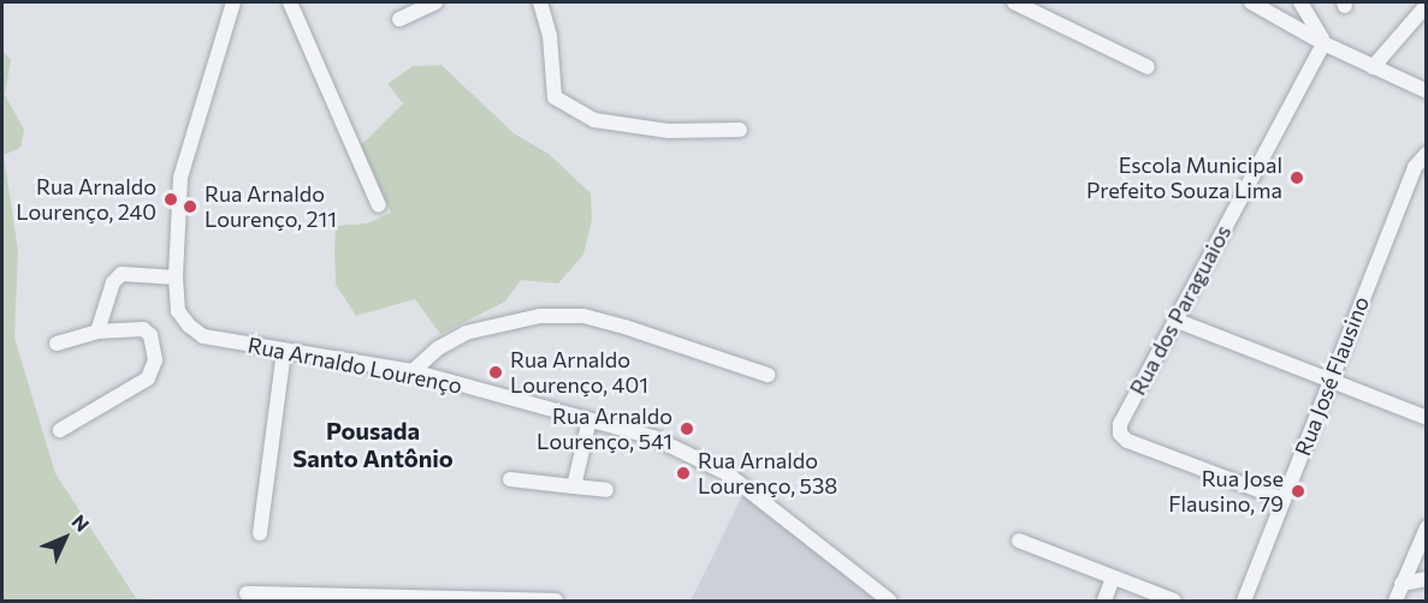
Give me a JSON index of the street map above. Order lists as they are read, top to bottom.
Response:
{
  "streets": {
    "street": ["Rua dos Paraguaios", "Rua Arnaldo Lourenço", "Rua José Flausino"]
  },
  "crossings": [
    ["Rua dos Paraguaios", "Rua José Flausino"]
  ],
  "districts": ["Pousada Santo Antônio"],
  "places": [
    "Escola Municipal Prefeito Souza Lima",
    "Rua Arnaldo Lourenço, 240",
    "Rua Arnaldo Lourenço, 211",
    "Rua Arnaldo Lourenço, 401",
    "Rua Arnaldo Lourenço, 541",
    "Rua Arnaldo Lourenço, 538",
    "Rua Jose Flausino, 79"
  ],
  "north": "top right"
}
